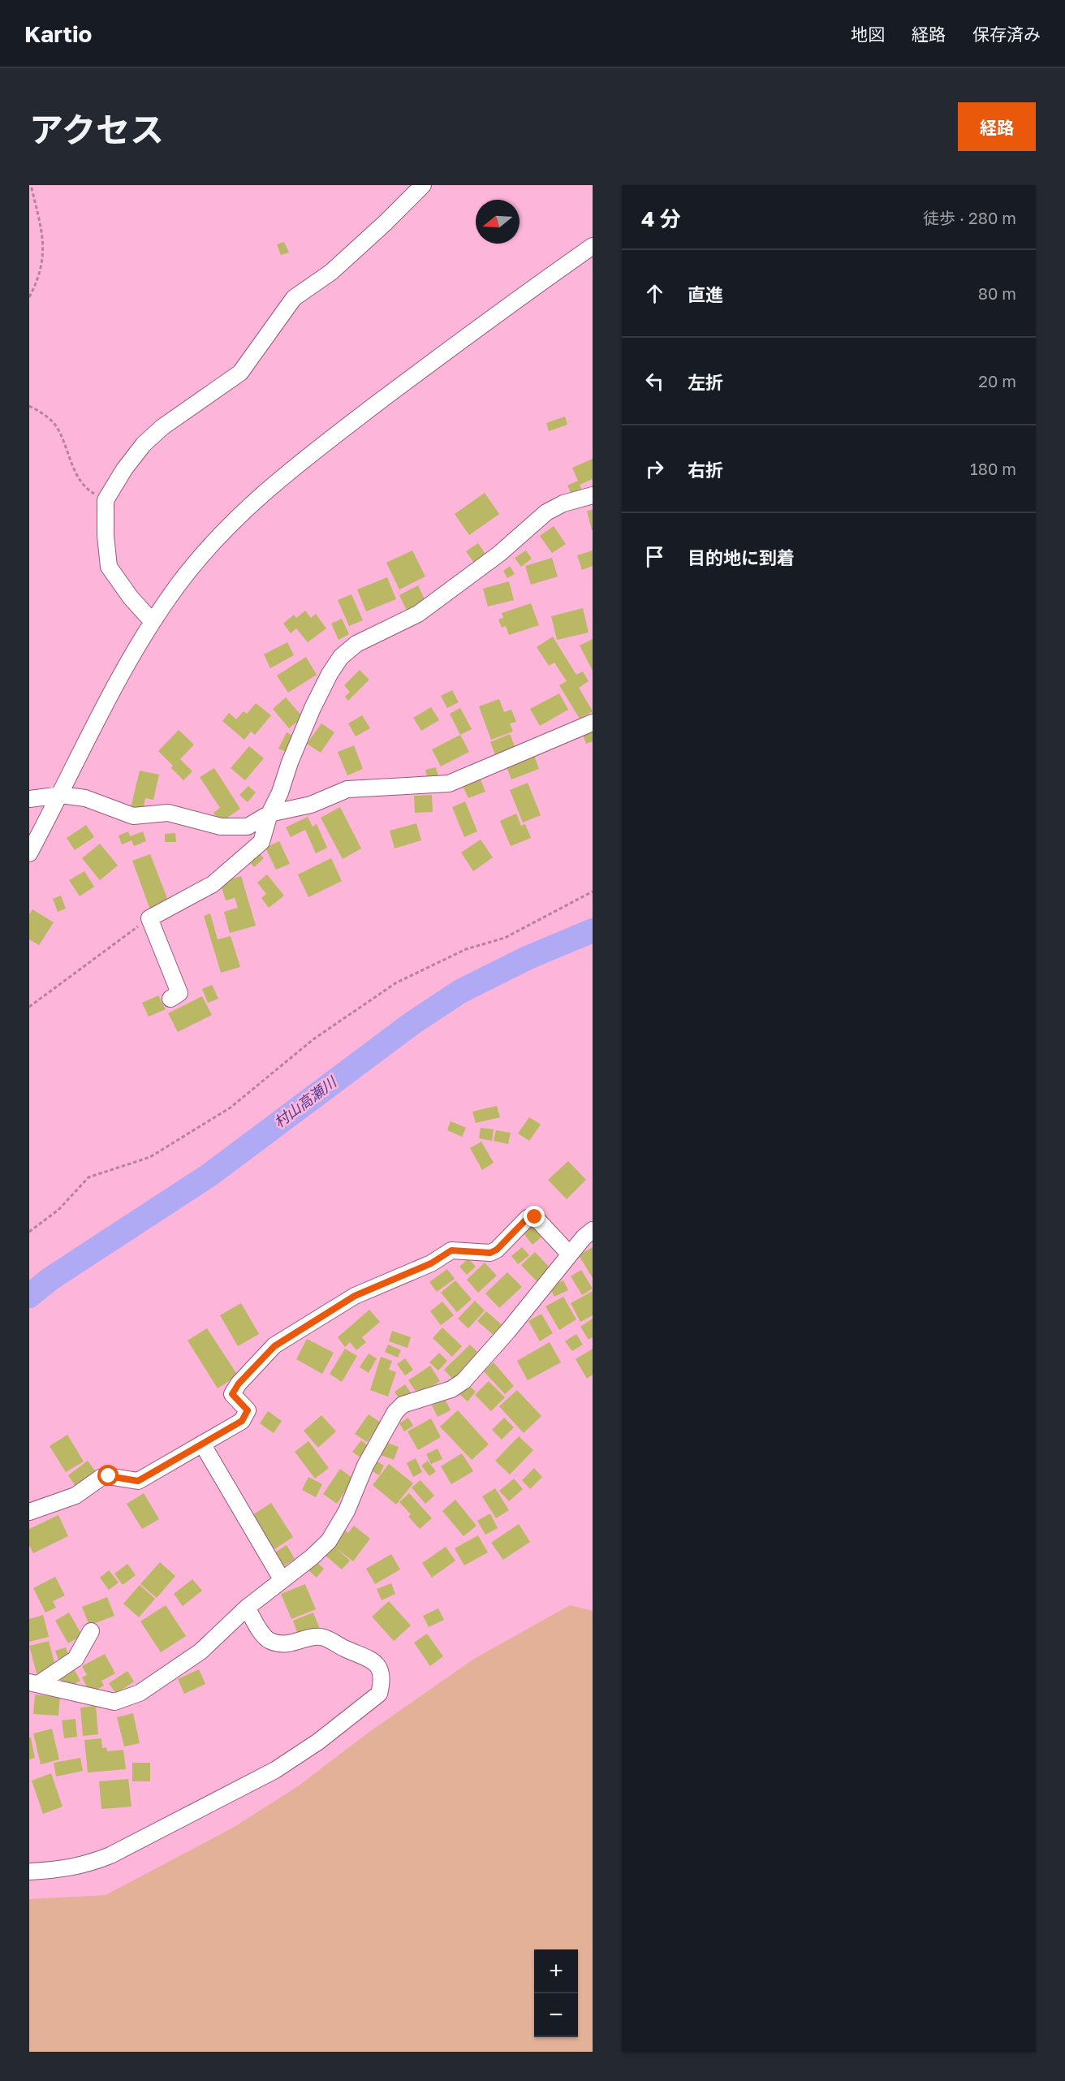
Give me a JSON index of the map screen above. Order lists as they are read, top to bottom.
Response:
{
  "water": ["村山高瀬川"],
  "north": "left",
  "page": {
    "header": "Kartio",
    "nav": ["地図", "経路", "保存済み"],
    "title": "アクセス",
    "buttons": "経路",
    "heading": ["4 分", "徒歩 · 280 m"],
    "list": [
      ["直進", "80 m"],
      ["左折", "20 m"],
      ["右折", "180 m"],
      "目的地に到着"
    ],
    "map_buttons": ["+", "−"]
  }
}
